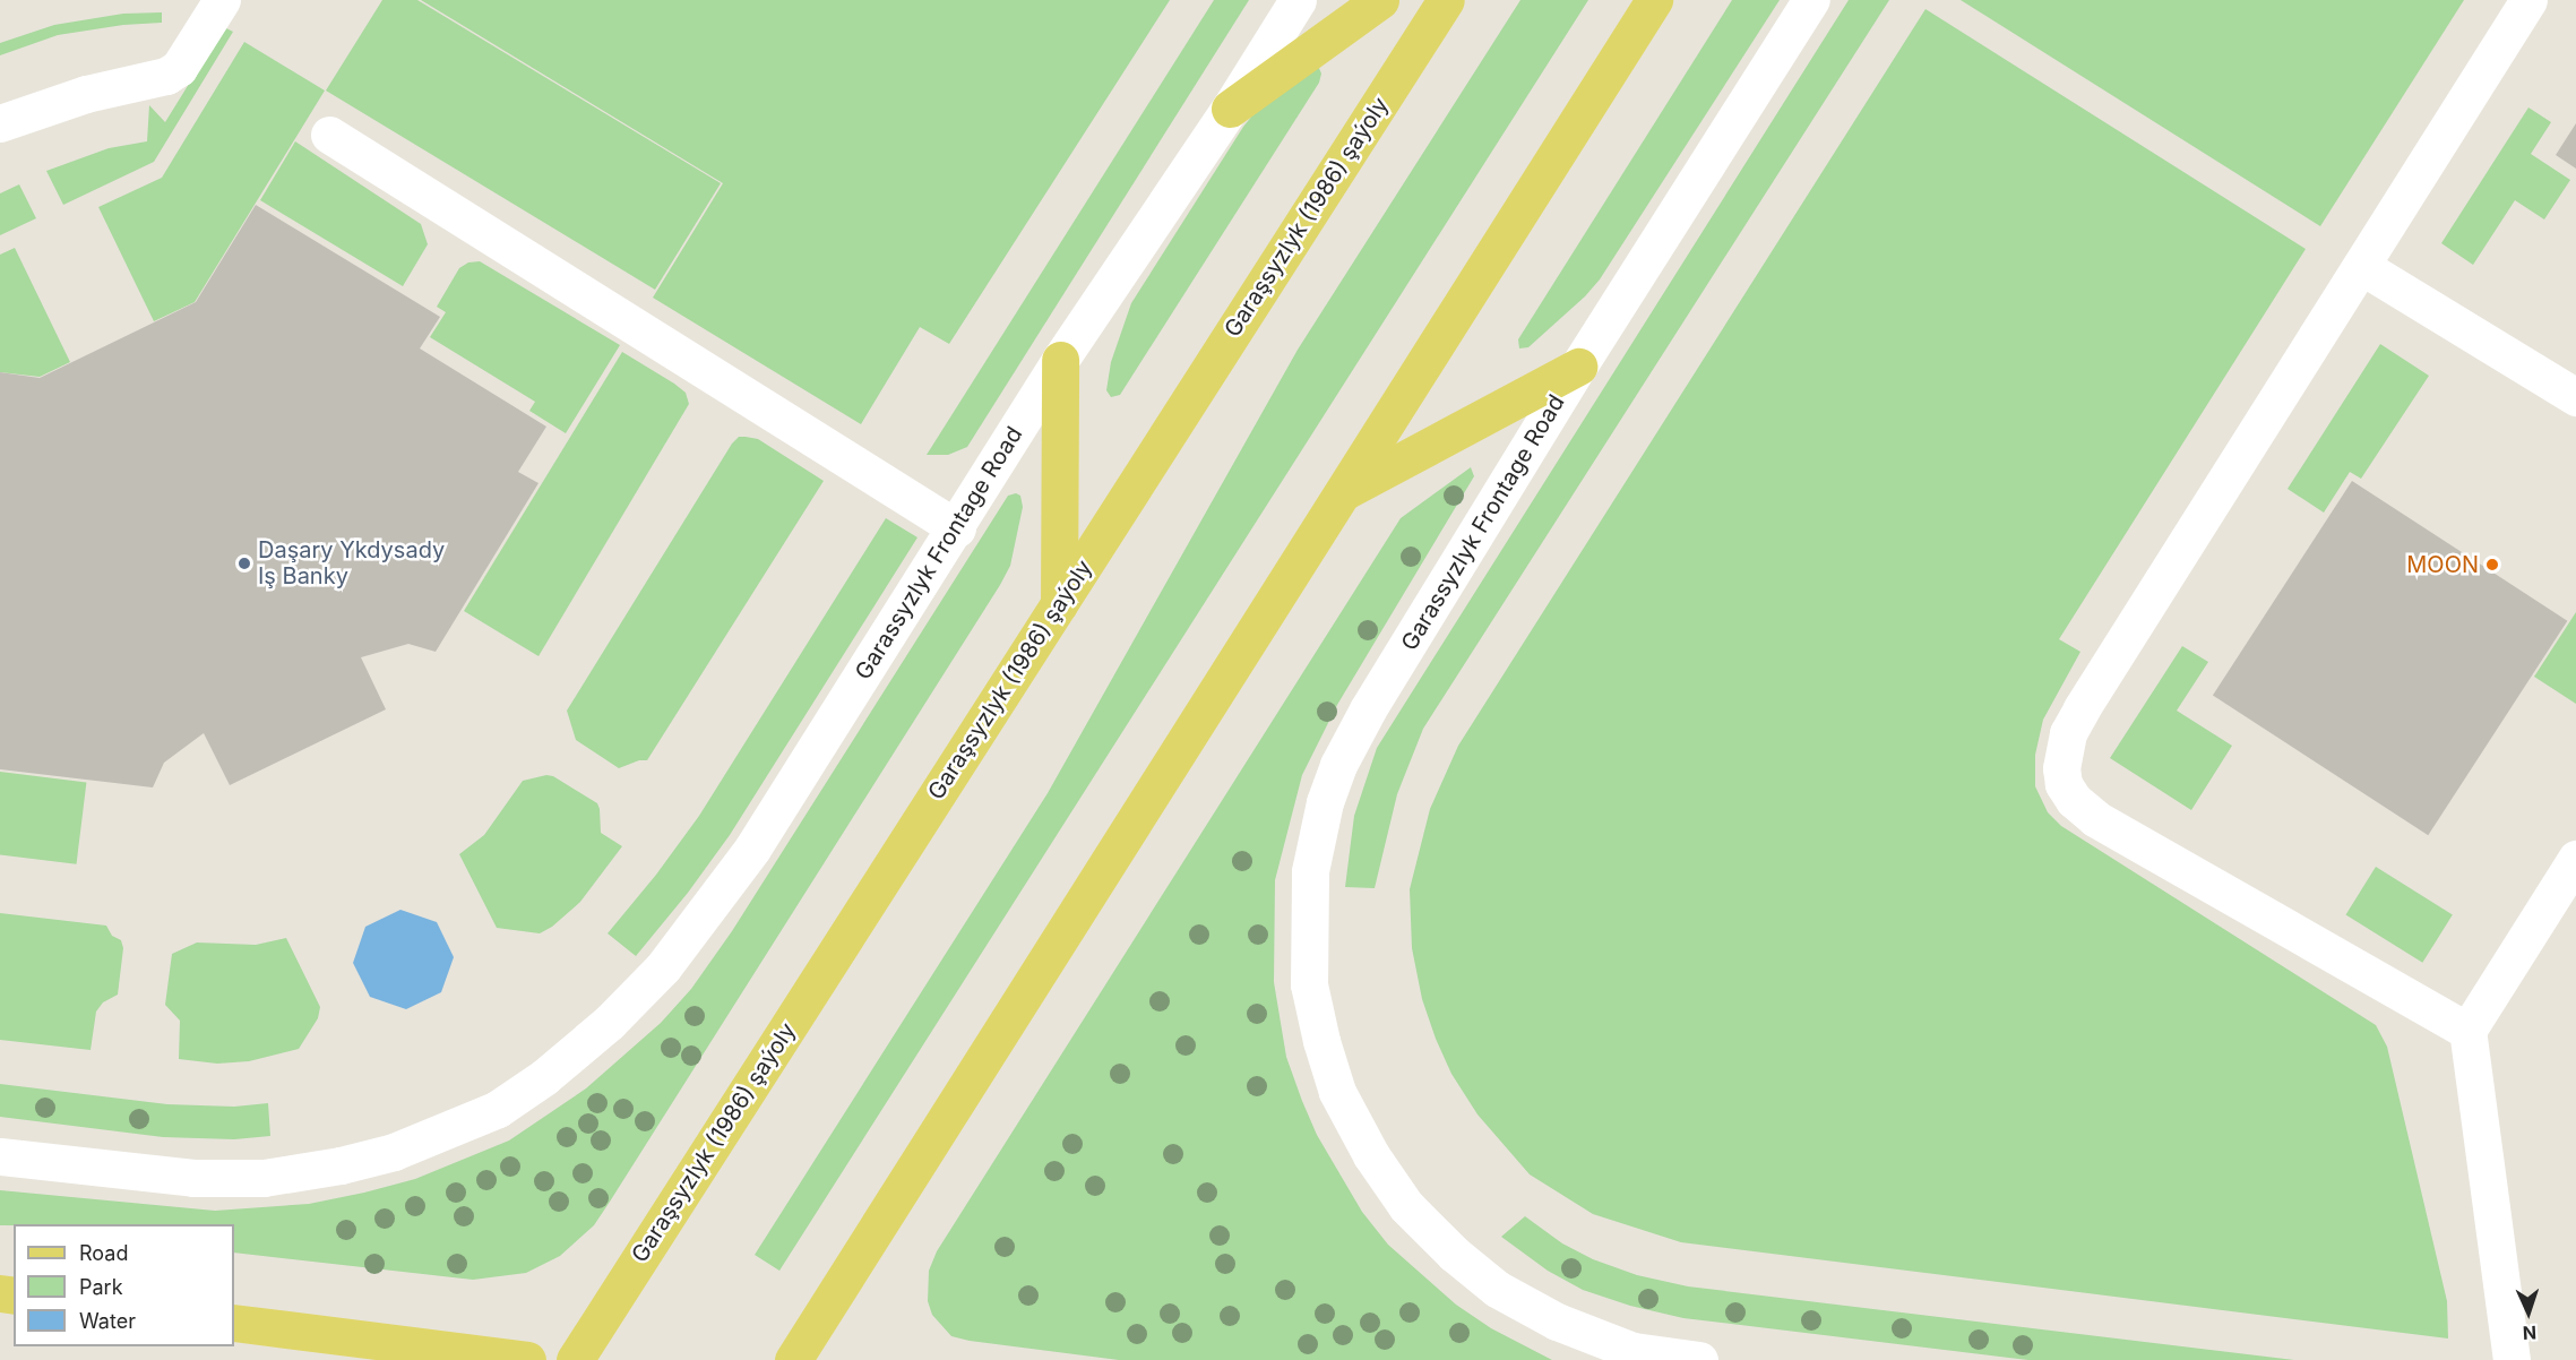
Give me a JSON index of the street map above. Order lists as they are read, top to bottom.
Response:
{
  "streets": {
    "main road": ["Garaşsyzlyk (1986) şaýoly"],
    "street": ["Garassyzlyk Frontage Road"]
  },
  "places": ["Daşary Ykdysady Iş Banky", "MOON"],
  "legend": ["Road", "Park", "Water"],
  "north": "bottom"
}
